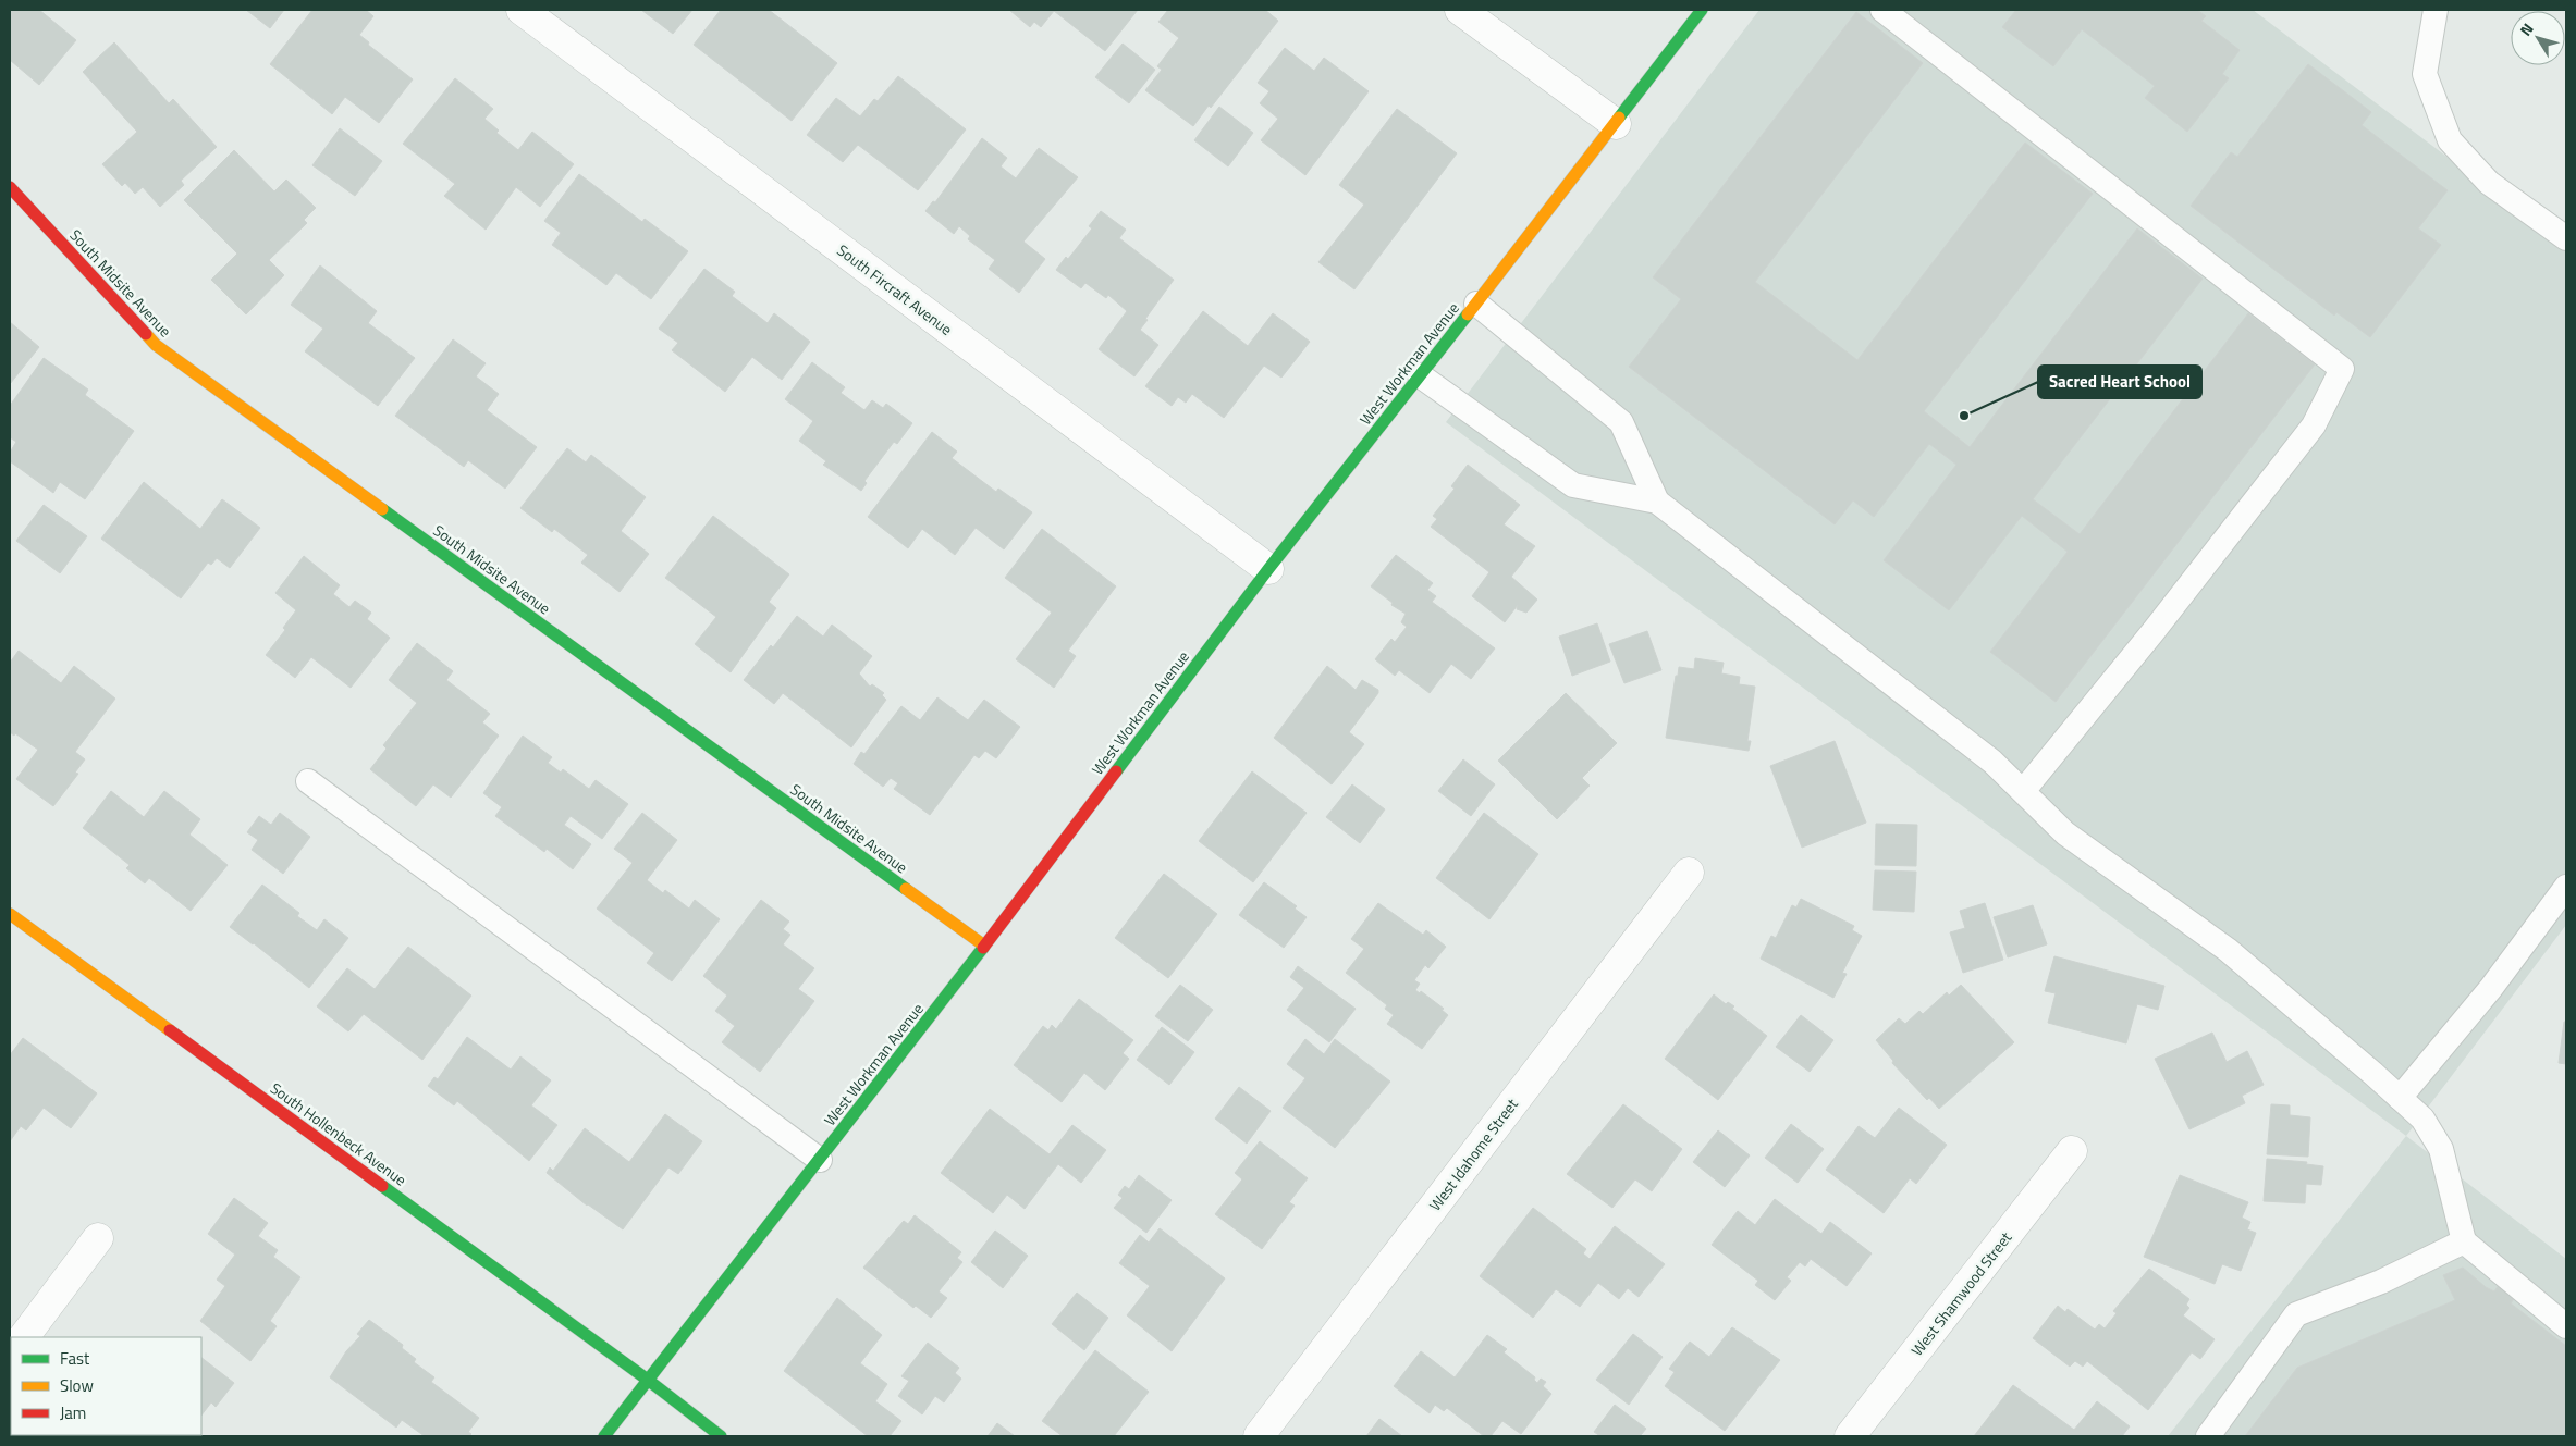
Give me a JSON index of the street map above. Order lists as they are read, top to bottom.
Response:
{
  "streets": {
    "street": [
      "South Midsite Avenue",
      "South Fircraft Avenue",
      "West Workman Avenue",
      "South Hollenbeck Avenue",
      "West Idahome Street",
      "West Shamwood Street"
    ]
  },
  "crossings": [
    ["South Midsite Avenue", "West Workman Avenue"],
    ["South Fircraft Avenue", "West Workman Avenue"],
    ["West Workman Avenue", "South Hollenbeck Avenue"]
  ],
  "places": ["Sacred Heart School"],
  "legend": ["Fast", "Slow", "Jam"],
  "north": "top left"
}
